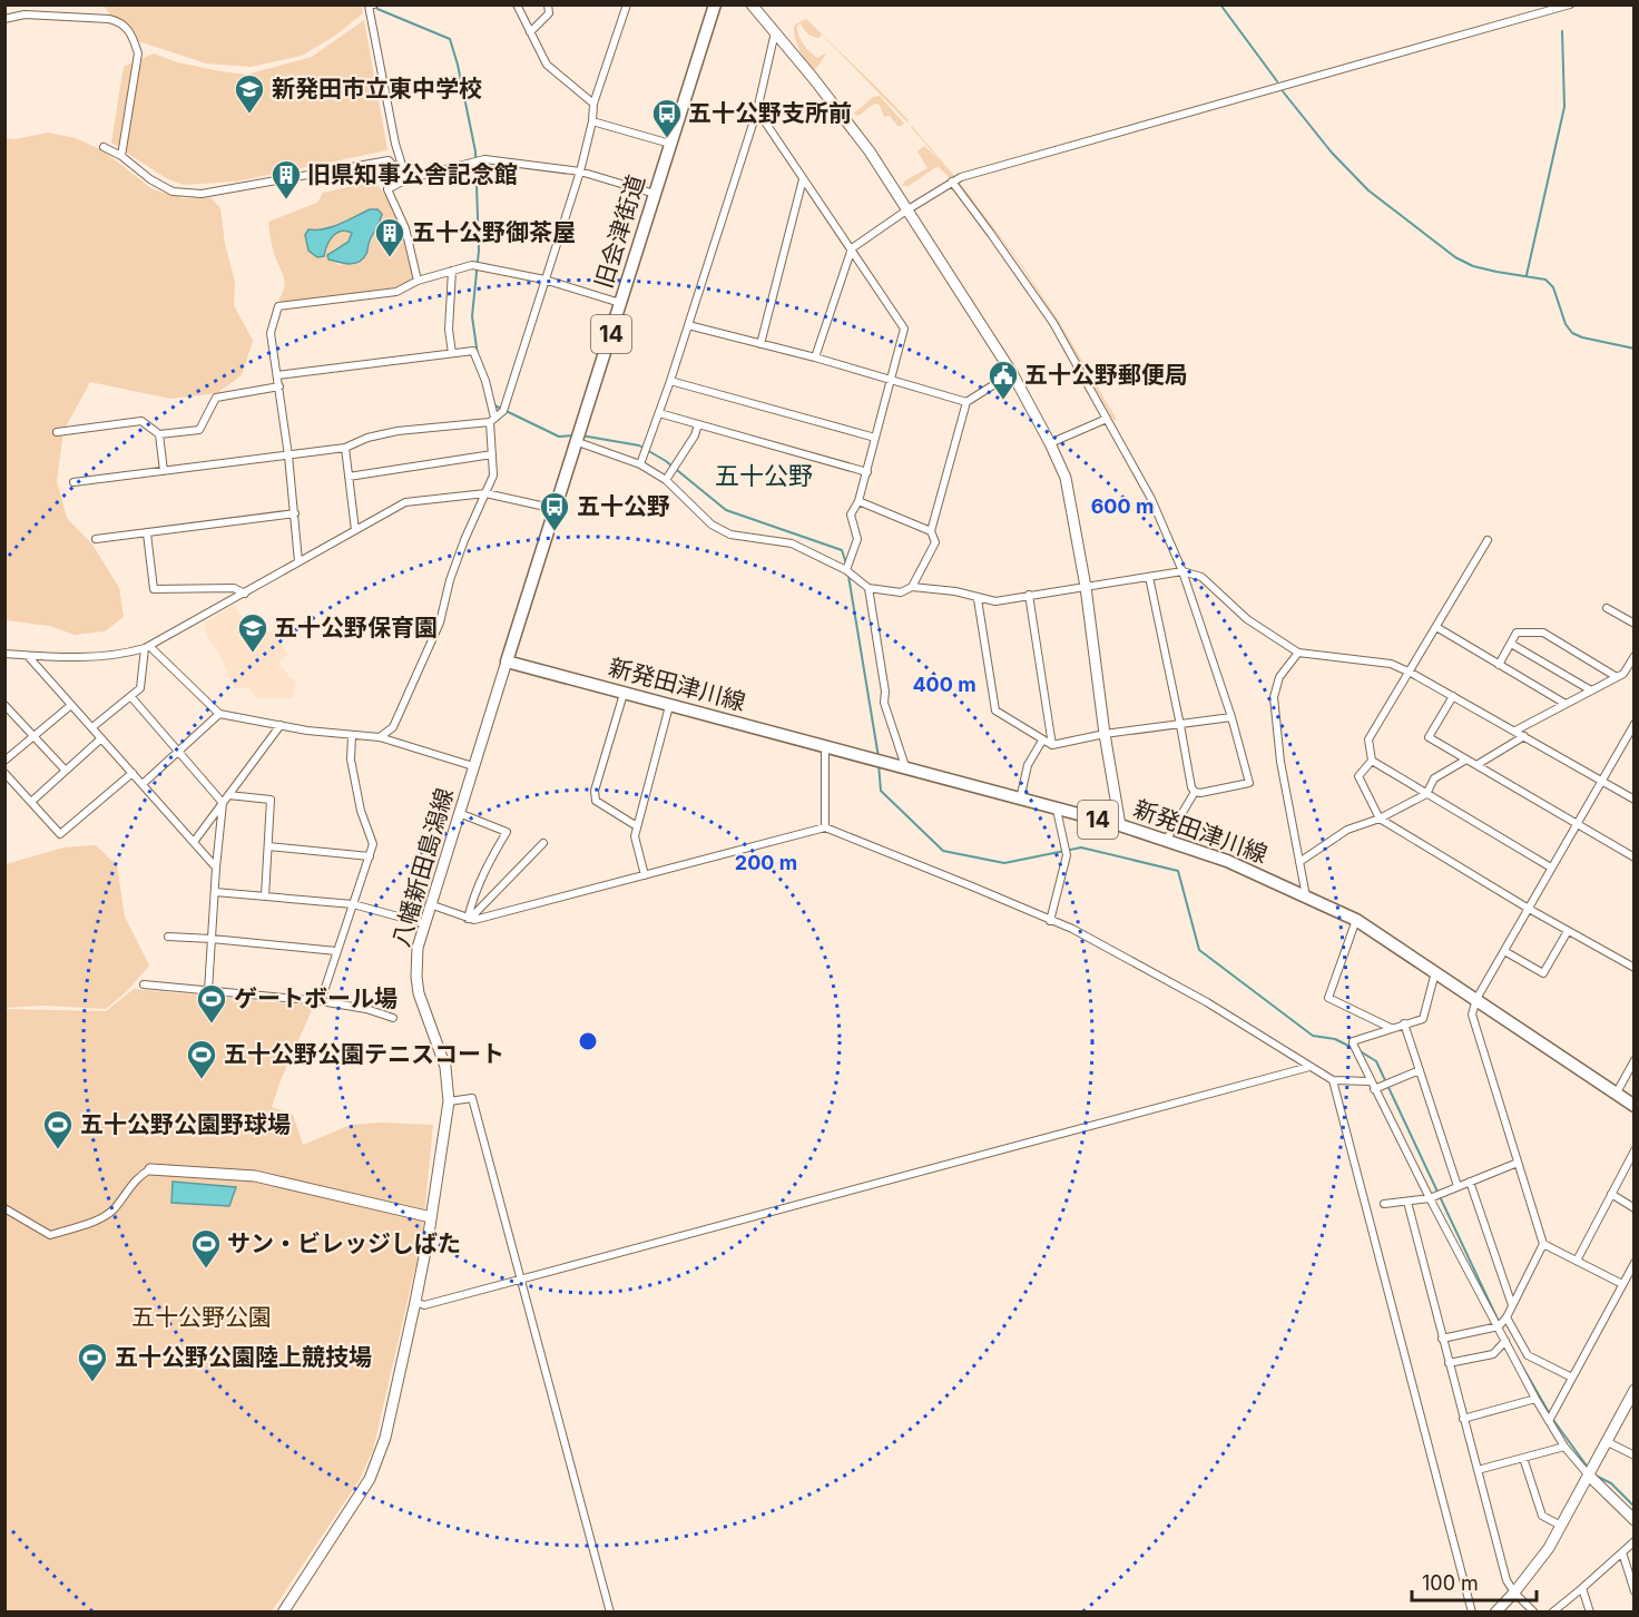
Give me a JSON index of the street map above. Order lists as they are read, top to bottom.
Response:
{
  "streets": {
    "main road": ["旧会津街道", "14", "新発田津川線"],
    "street": ["八幡新田島潟線"]
  },
  "crossings": [
    ["旧会津街道", "新発田津川線"],
    ["旧会津街道", "八幡新田島潟線"],
    ["新発田津川線", "八幡新田島潟線"]
  ],
  "districts": ["五十公野"],
  "parks": ["五十公野公園"],
  "places": {
    "school or university": ["新発田市立東中学校", "五十公野保育園"],
    "bus stop": ["五十公野支所前", "五十公野"],
    "building": ["旧県知事公舎記念館", "五十公野御茶屋"],
    "public building": ["五十公野郵便局"],
    "sports": [
      "ゲートボール場",
      "五十公野公園テニスコート",
      "五十公野公園野球場",
      "サン・ビレッジしばた",
      "五十公野公園陸上競技場"
    ]
  },
  "scale_bar": "100 m",
  "rings": ["600 m", "400 m", "200 m"]
}
